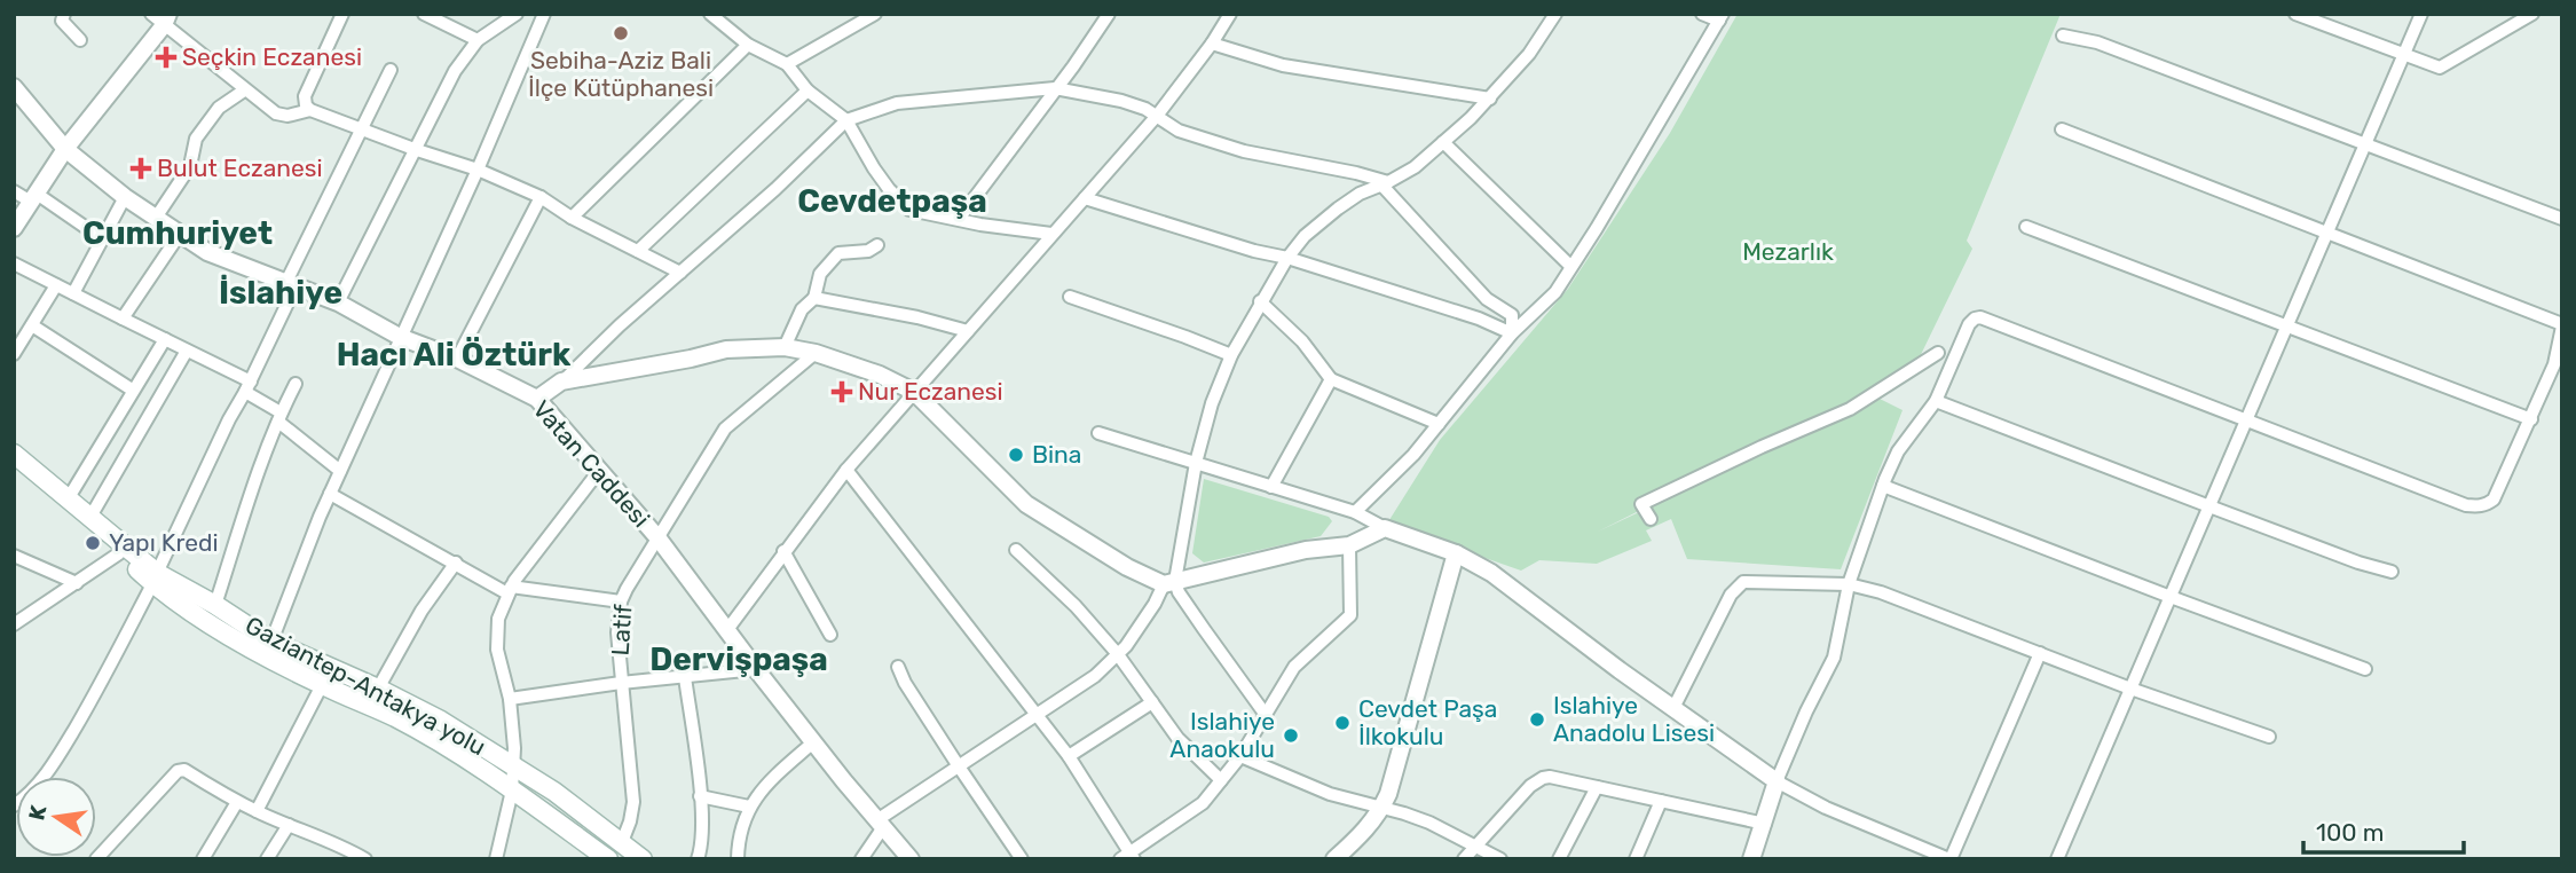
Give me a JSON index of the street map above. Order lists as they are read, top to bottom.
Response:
{
  "streets": {
    "main road": ["Gaziantep-Antakya yolu"],
    "street": ["Vatan Caddesi", "Latif"]
  },
  "crossings": [
    ["Vatan Caddesi", "Latif"],
    ["Latif", "Gaziantep-Antakya yolu"]
  ],
  "districts": [
    "Cevdetpaşa",
    "Cumhuriyet",
    "İslahiye",
    "Hacı Ali Öztürk",
    "Dervişpaşa"
  ],
  "parks": ["Mezarlık"],
  "places": {
    "other": [
      "Sebiha-Aziz Bali İlçe Kütüphanesi",
      "Bina",
      "Yapı Kredi",
      "Islahiye Anadolu Lisesi",
      "Cevdet Paşa İlkokulu",
      "Islahiye Anaokulu"
    ],
    "health": ["Seçkin Eczanesi", "Bulut Eczanesi", "Nur Eczanesi"]
  },
  "scale_bar": "100 m",
  "north": "left"
}
